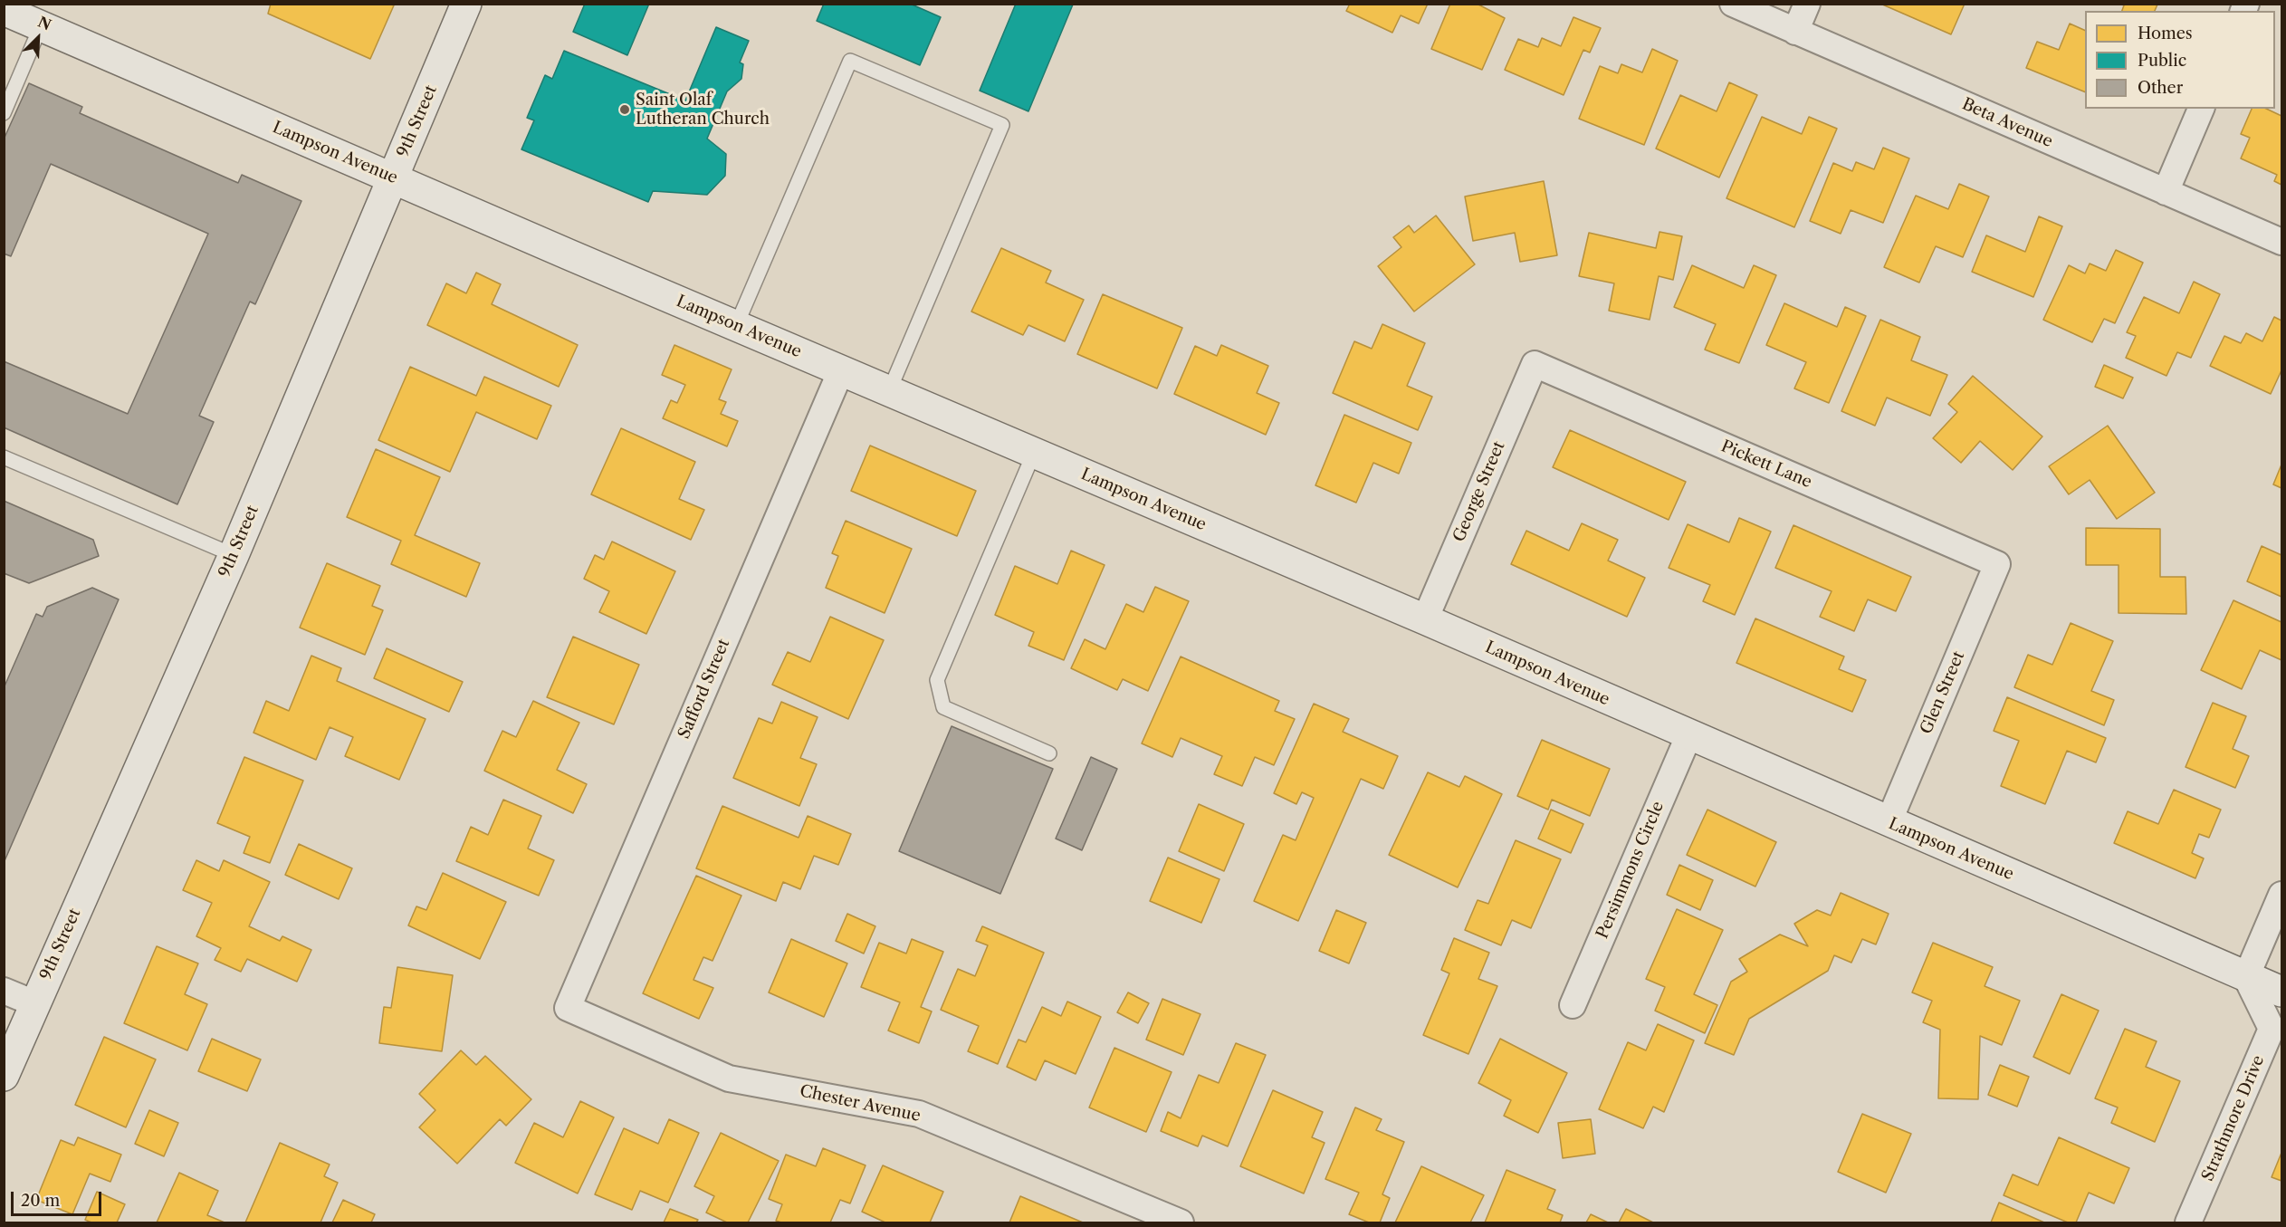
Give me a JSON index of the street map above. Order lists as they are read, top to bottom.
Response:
{
  "streets": {
    "street": [
      "9th Street",
      "Beta Avenue",
      "Lampson Avenue",
      "Pickett Lane",
      "George Street",
      "Safford Street",
      "Glen Street",
      "Persimmons Circle",
      "Chester Avenue",
      "Strathmore Drive"
    ]
  },
  "crossings": [
    ["9th Street", "Lampson Avenue"],
    ["Lampson Avenue", "George Street"],
    ["Lampson Avenue", "Safford Street"],
    ["Lampson Avenue", "Glen Street"],
    ["Lampson Avenue", "Persimmons Circle"],
    ["Lampson Avenue", "Strathmore Drive"],
    ["Pickett Lane", "George Street"],
    ["Pickett Lane", "Glen Street"],
    ["Safford Street", "Chester Avenue"]
  ],
  "places": ["Saint Olaf Lutheran Church"],
  "legend": ["Homes", "Public", "Other"],
  "scale_bar": "20 m",
  "north": "top right"
}
